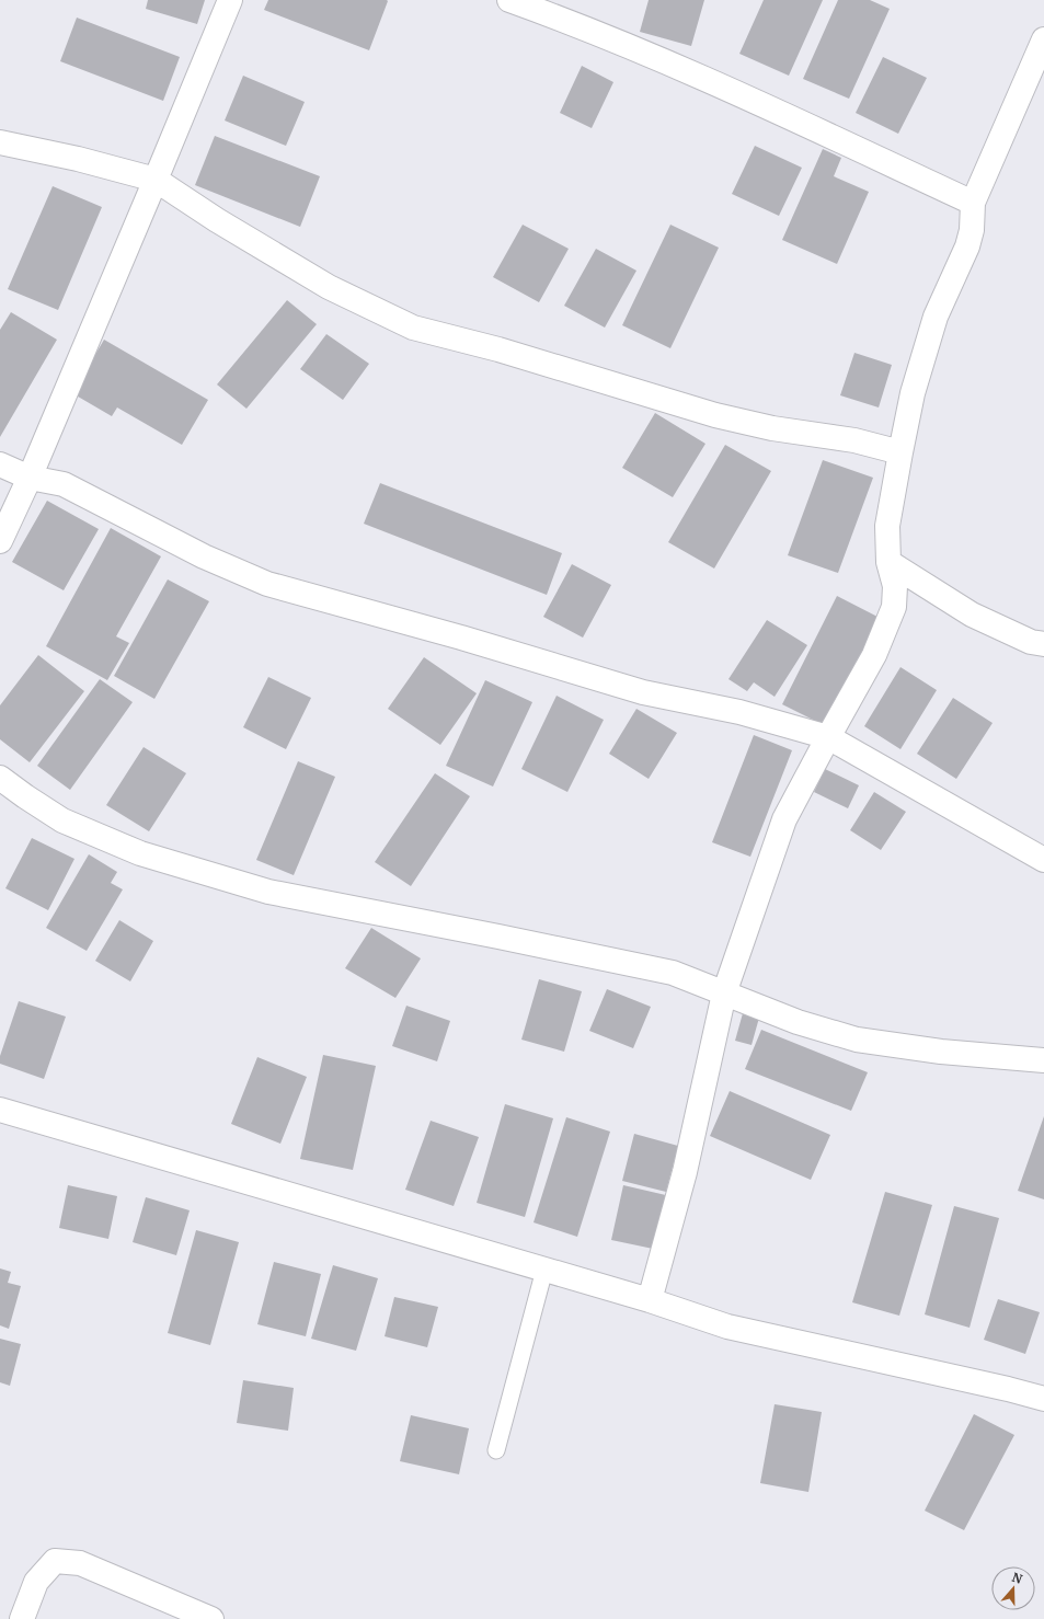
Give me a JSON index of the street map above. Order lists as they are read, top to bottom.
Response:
{
  "north": "top"
}
